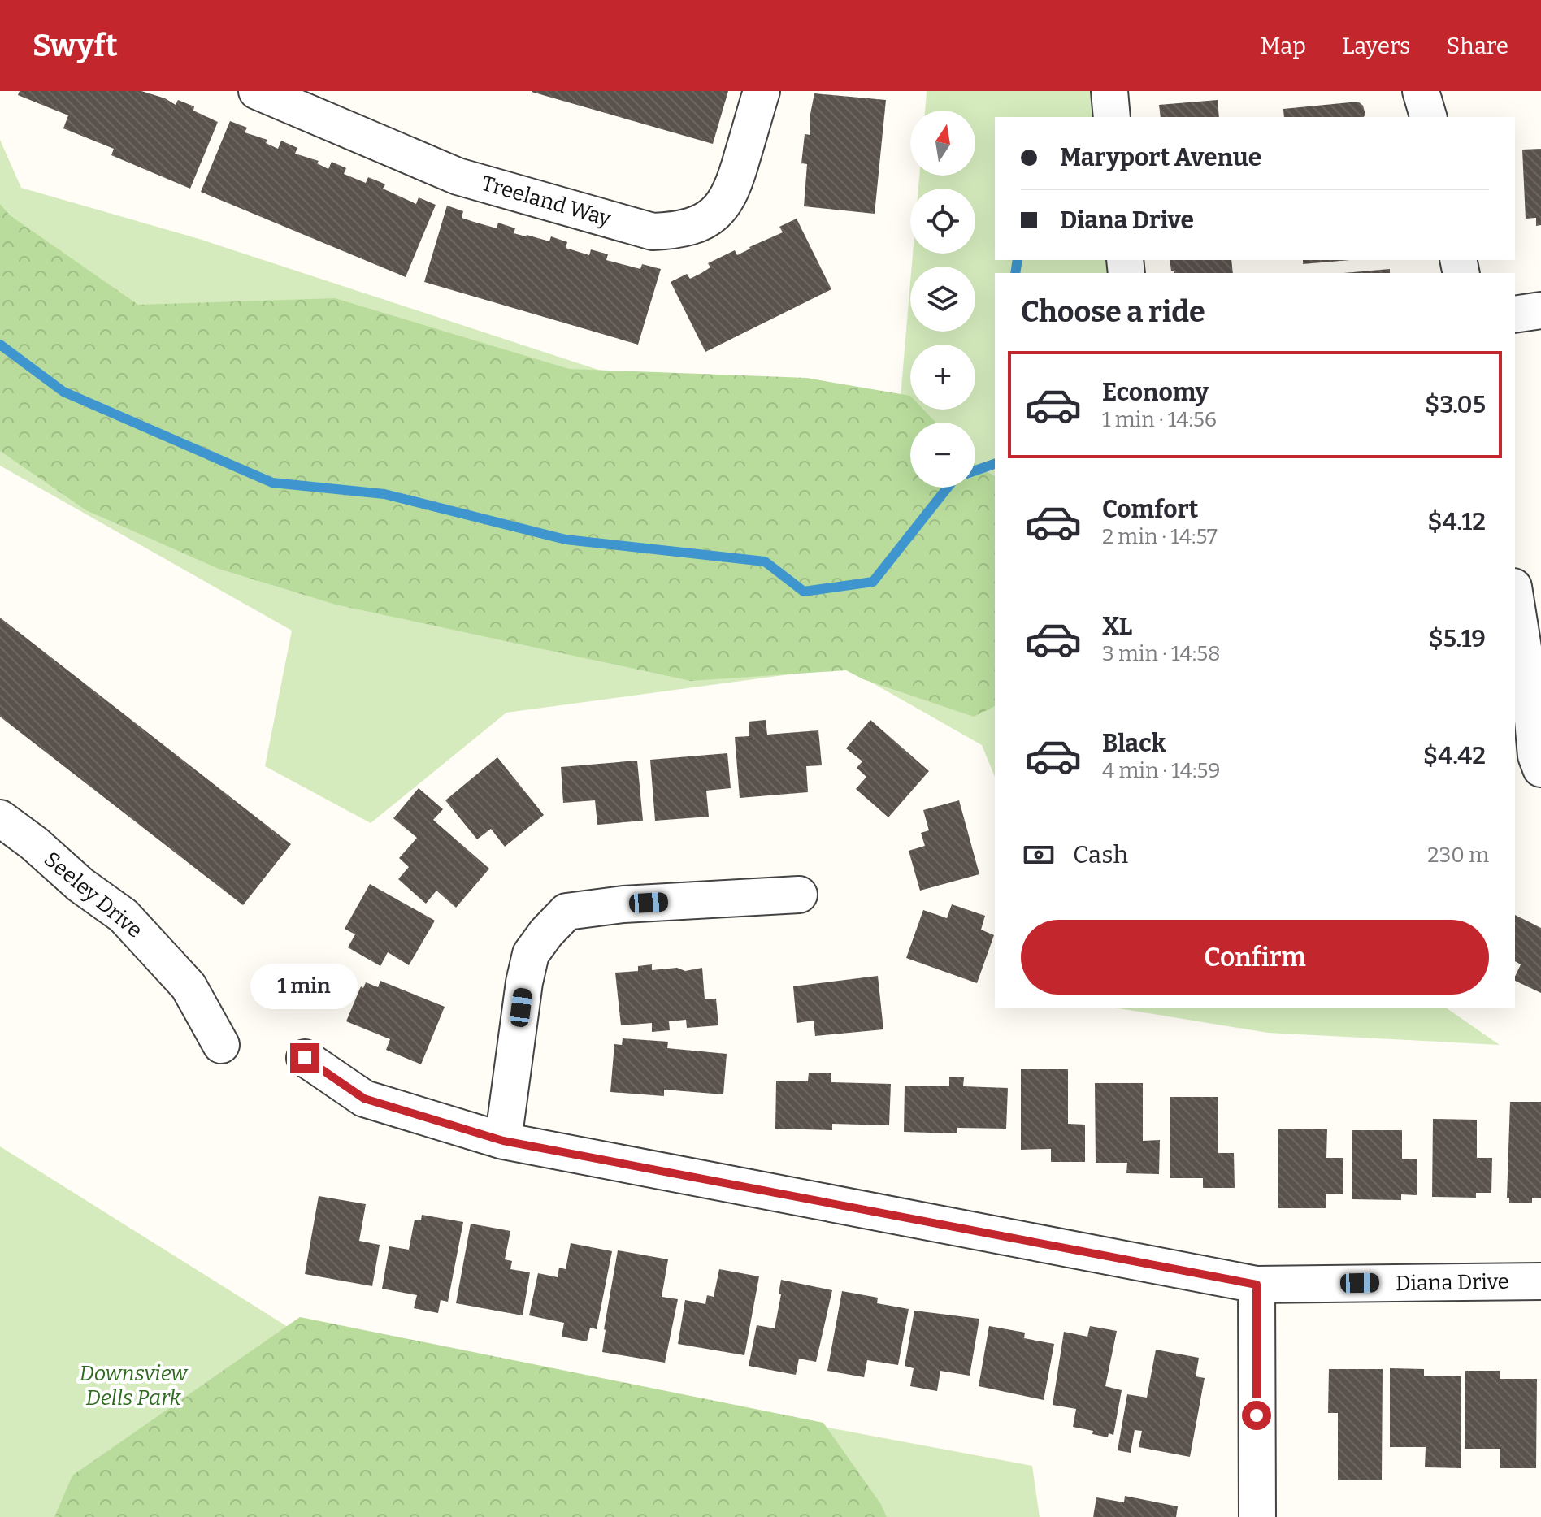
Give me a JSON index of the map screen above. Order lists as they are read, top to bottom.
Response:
{
  "streets": {
    "street": ["Treeland Way", "Seeley Drive", "Diana Drive"]
  },
  "parks": ["Downsview Dells Park"],
  "north": "top",
  "page": {
    "header": "Swyft",
    "nav": ["Map", "Layers", "Share"],
    "map_buttons": ["+", "−"],
    "banner": ["Maryport Avenue", "Diana Drive"],
    "heading": "Choose a ride",
    "list": [
      {
        "name": "Economy",
        "note": "1 min · 14:56",
        "value": "$3.05"
      },
      {
        "name": "Comfort",
        "note": "2 min · 14:57",
        "value": "$4.12"
      },
      {
        "name": "XL",
        "note": "3 min · 14:58",
        "value": "$5.19"
      },
      {
        "name": "Black",
        "note": "4 min · 14:59",
        "value": "$4.42"
      }
    ],
    "pay": ["Cash", "230 m"],
    "buttons": "Confirm",
    "bubble": "1 min"
  }
}
